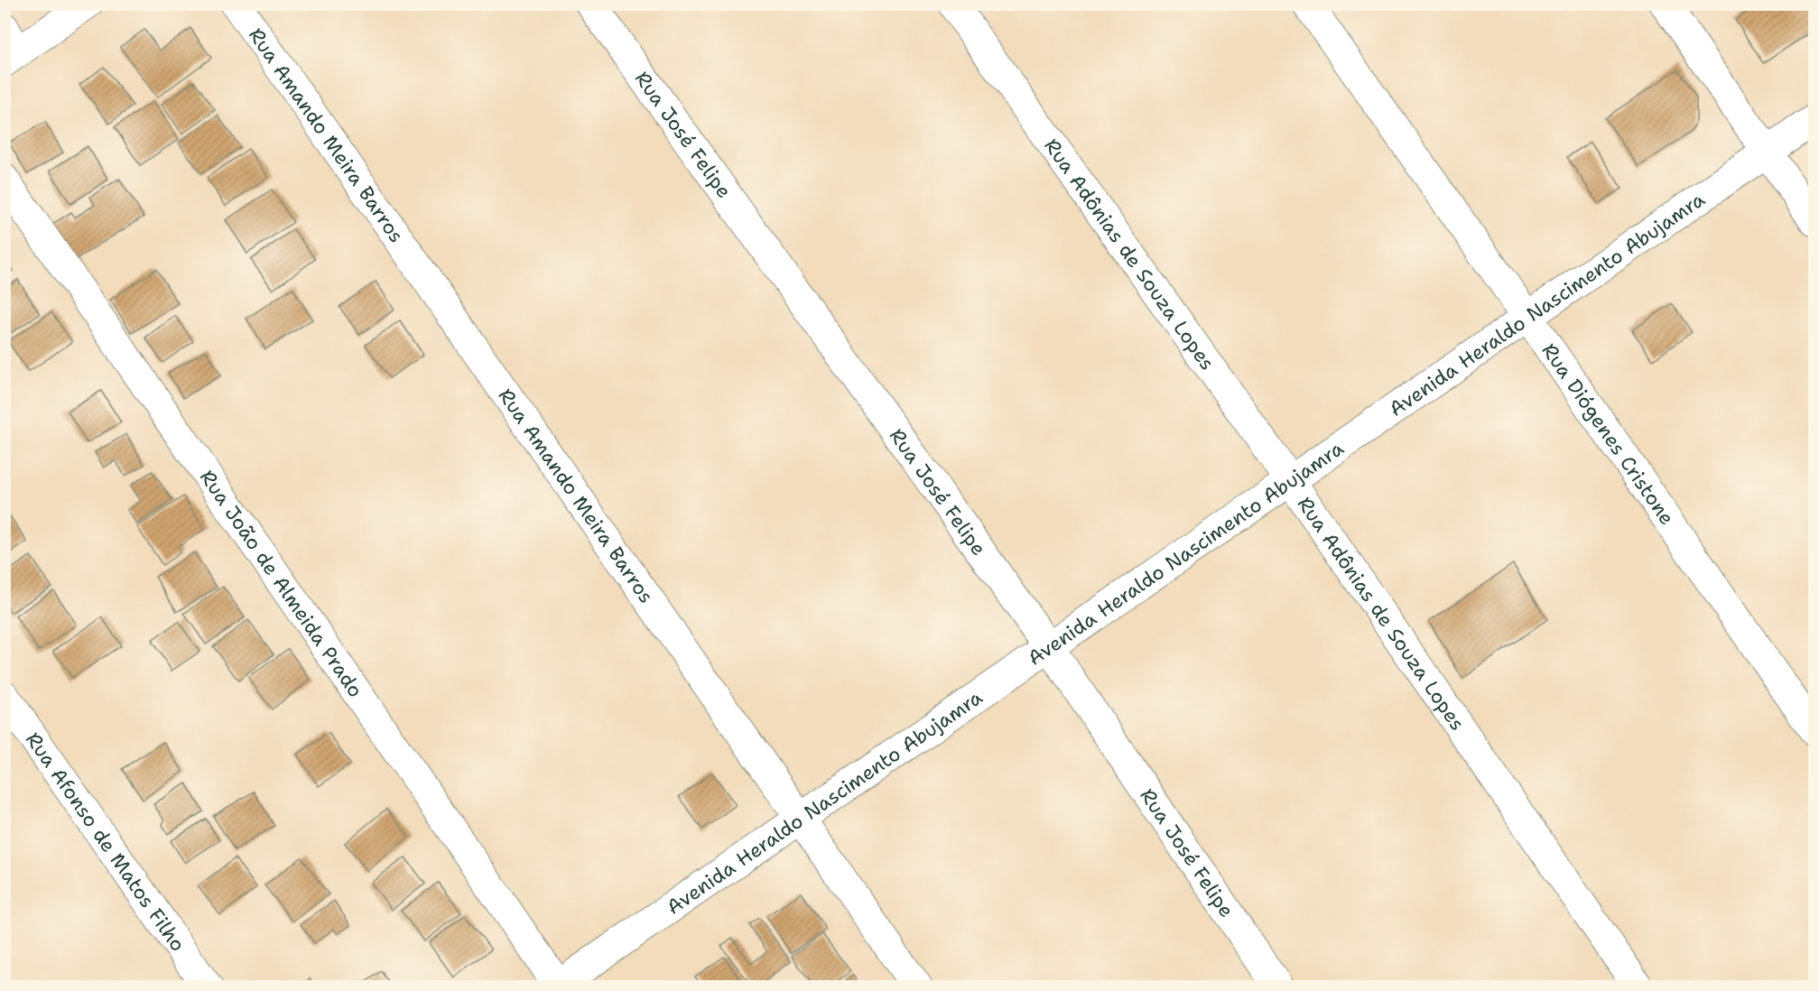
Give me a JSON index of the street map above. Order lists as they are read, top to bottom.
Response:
{
  "streets": {
    "street": [
      "Rua Amando Meira Barros",
      "Rua José Felipe",
      "Rua Adônias de Souza Lopes",
      "Avenida Heraldo Nascimento Abujamra",
      "Rua Diógenes Cristone",
      "Rua João de Almeida Prado",
      "Rua Afonso de Matos Filho"
    ]
  },
  "crossings": [
    ["Rua Amando Meira Barros", "Avenida Heraldo Nascimento Abujamra"],
    ["Rua José Felipe", "Avenida Heraldo Nascimento Abujamra"],
    ["Rua Adônias de Souza Lopes", "Avenida Heraldo Nascimento Abujamra"],
    ["Avenida Heraldo Nascimento Abujamra", "Rua Diógenes Cristone"],
    ["Avenida Heraldo Nascimento Abujamra", "Rua João de Almeida Prado"]
  ]
}
